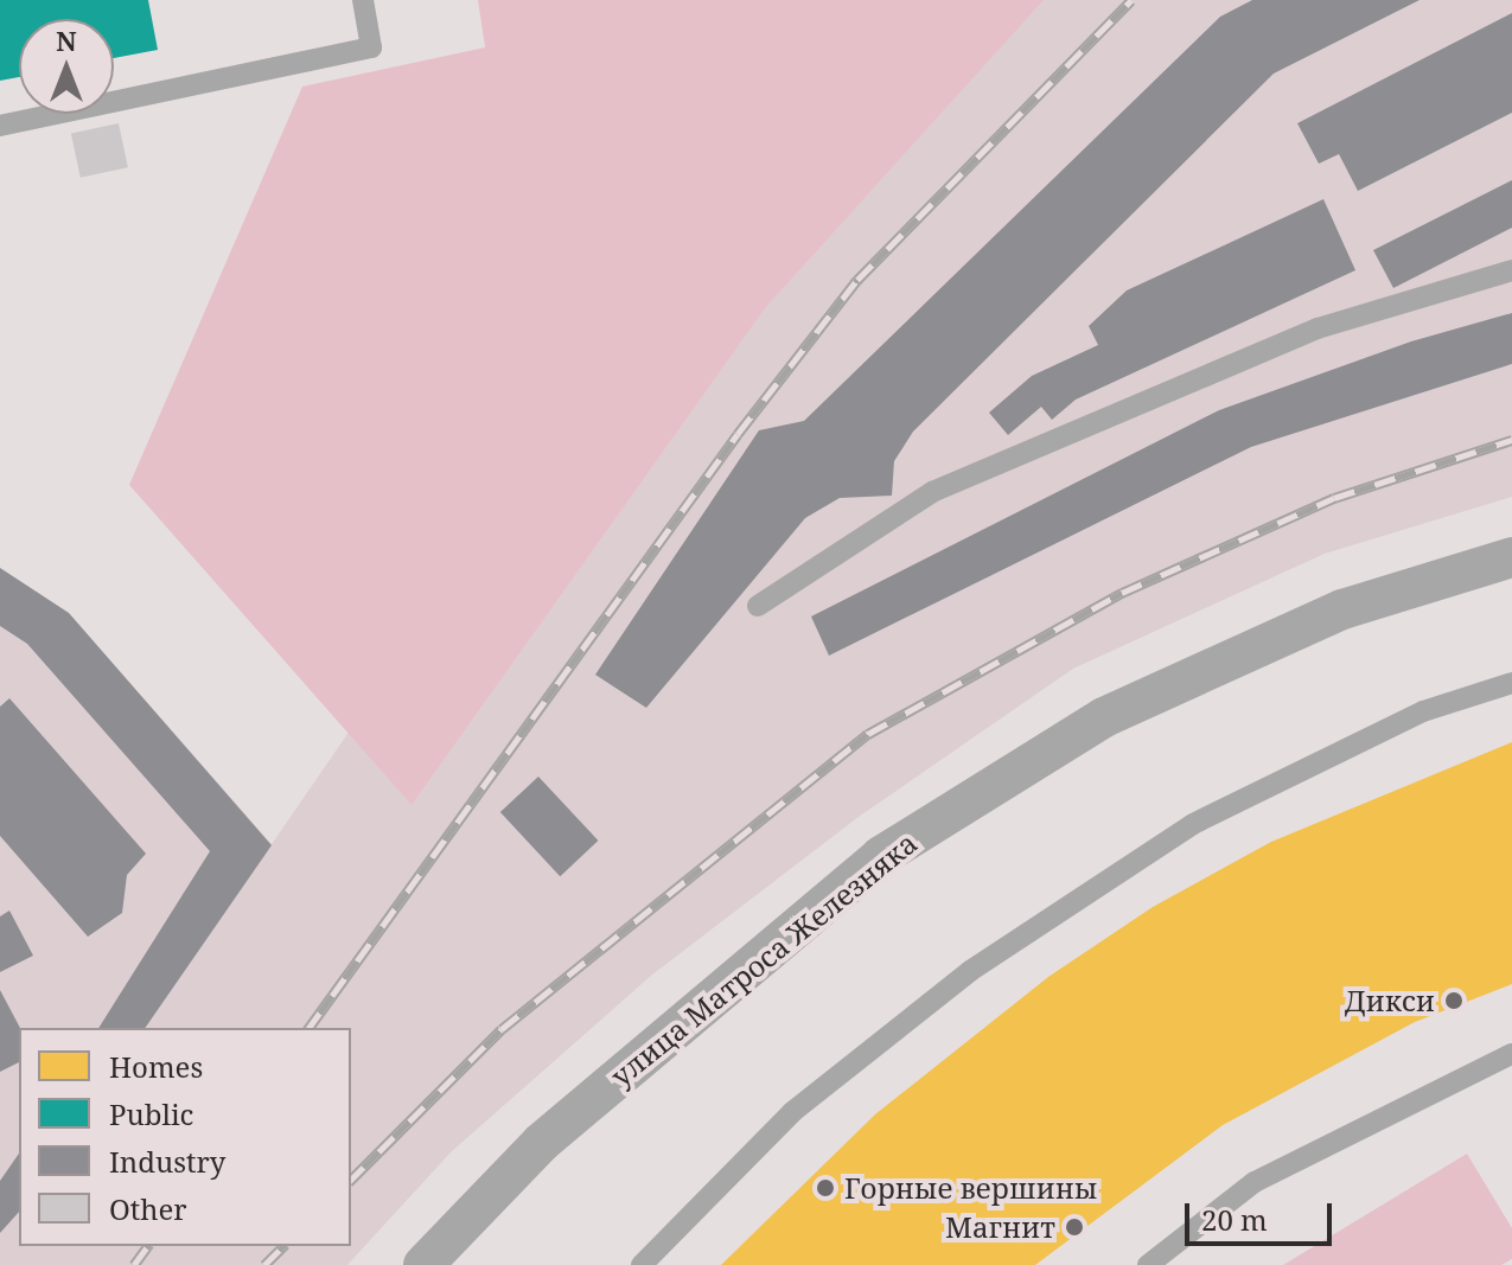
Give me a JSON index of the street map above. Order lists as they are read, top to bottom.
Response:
{
  "streets": {
    "street": ["улица Матроса Железняка"]
  },
  "places": ["Дикси", "Горные вершины", "Магнит"],
  "legend": [
    "Homes",
    "Public",
    "Industry",
    "Other"
  ],
  "scale_bar": "20 m",
  "north": "top"
}
